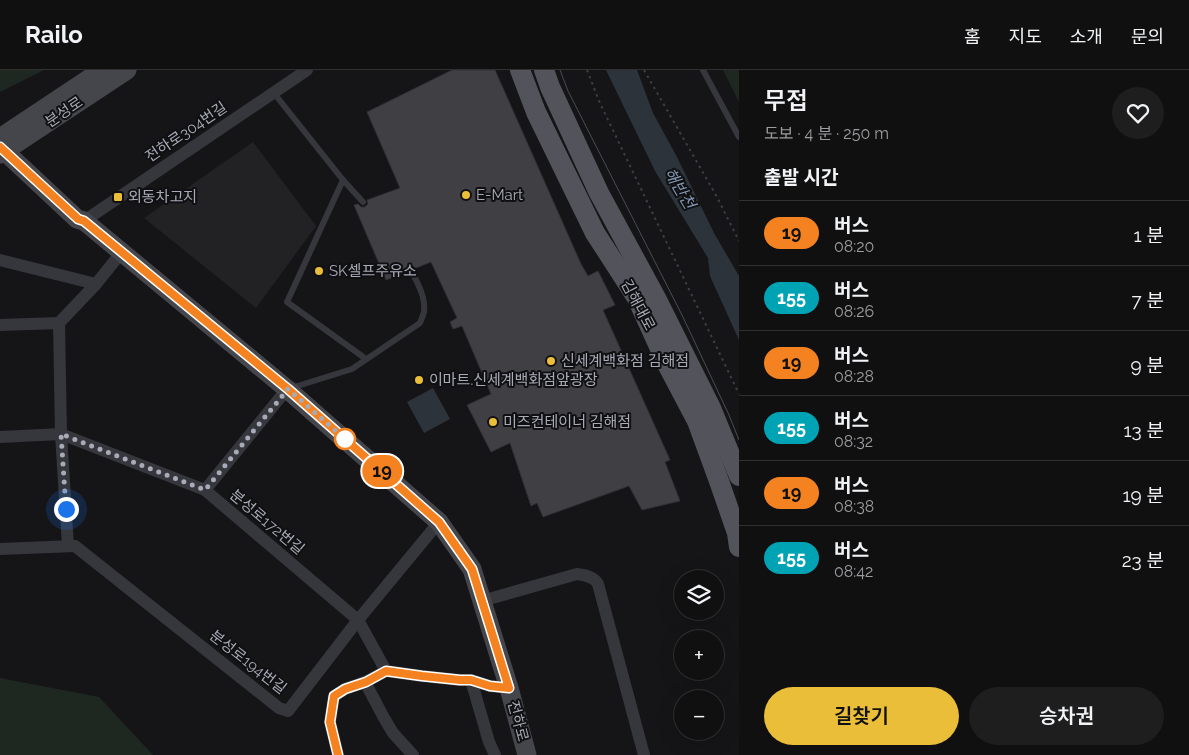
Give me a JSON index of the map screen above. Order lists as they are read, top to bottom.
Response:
{
  "streets": {
    "main road": ["분성로", "김해대로", "전하로"],
    "street": ["전하로304번길", "분성로172번길", "분성로194번길"]
  },
  "crossings": [
    ["분성로", "전하로"],
    ["전하로304번길", "전하로"],
    ["분성로172번길", "분성로194번길"],
    ["분성로194번길", "전하로"]
  ],
  "water": ["해반천"],
  "places": {
    "other": [
      "E-Mart",
      "SK셀프주유소",
      "신세계백화점 김해점",
      "이마트.신세계백화점앞광장",
      "미즈컨테이너 김해점"
    ],
    "transit": ["외동차고지"]
  },
  "lines": ["bus line 19"],
  "page": {
    "header": "Railo",
    "nav": [
      "홈",
      "지도",
      "소개",
      "문의"
    ],
    "on_map": "19",
    "heading": [
      ["무접", "도보 · 4 분 · 250 m"],
      "출발 시간"
    ],
    "list": [
      {
        "mark": "19",
        "name": "버스",
        "note": "08:20",
        "value": "1 분"
      },
      {
        "mark": "155",
        "name": "버스",
        "note": "08:26",
        "value": "7 분"
      },
      {
        "mark": "19",
        "name": "버스",
        "note": "08:28",
        "value": "9 분"
      },
      {
        "mark": "155",
        "name": "버스",
        "note": "08:32",
        "value": "13 분"
      },
      {
        "mark": "19",
        "name": "버스",
        "note": "08:38",
        "value": "19 분"
      },
      {
        "mark": "155",
        "name": "버스",
        "note": "08:42",
        "value": "23 분"
      }
    ],
    "map_buttons": ["+", "−"],
    "buttons": ["길찾기", "승차권"]
  }
}
